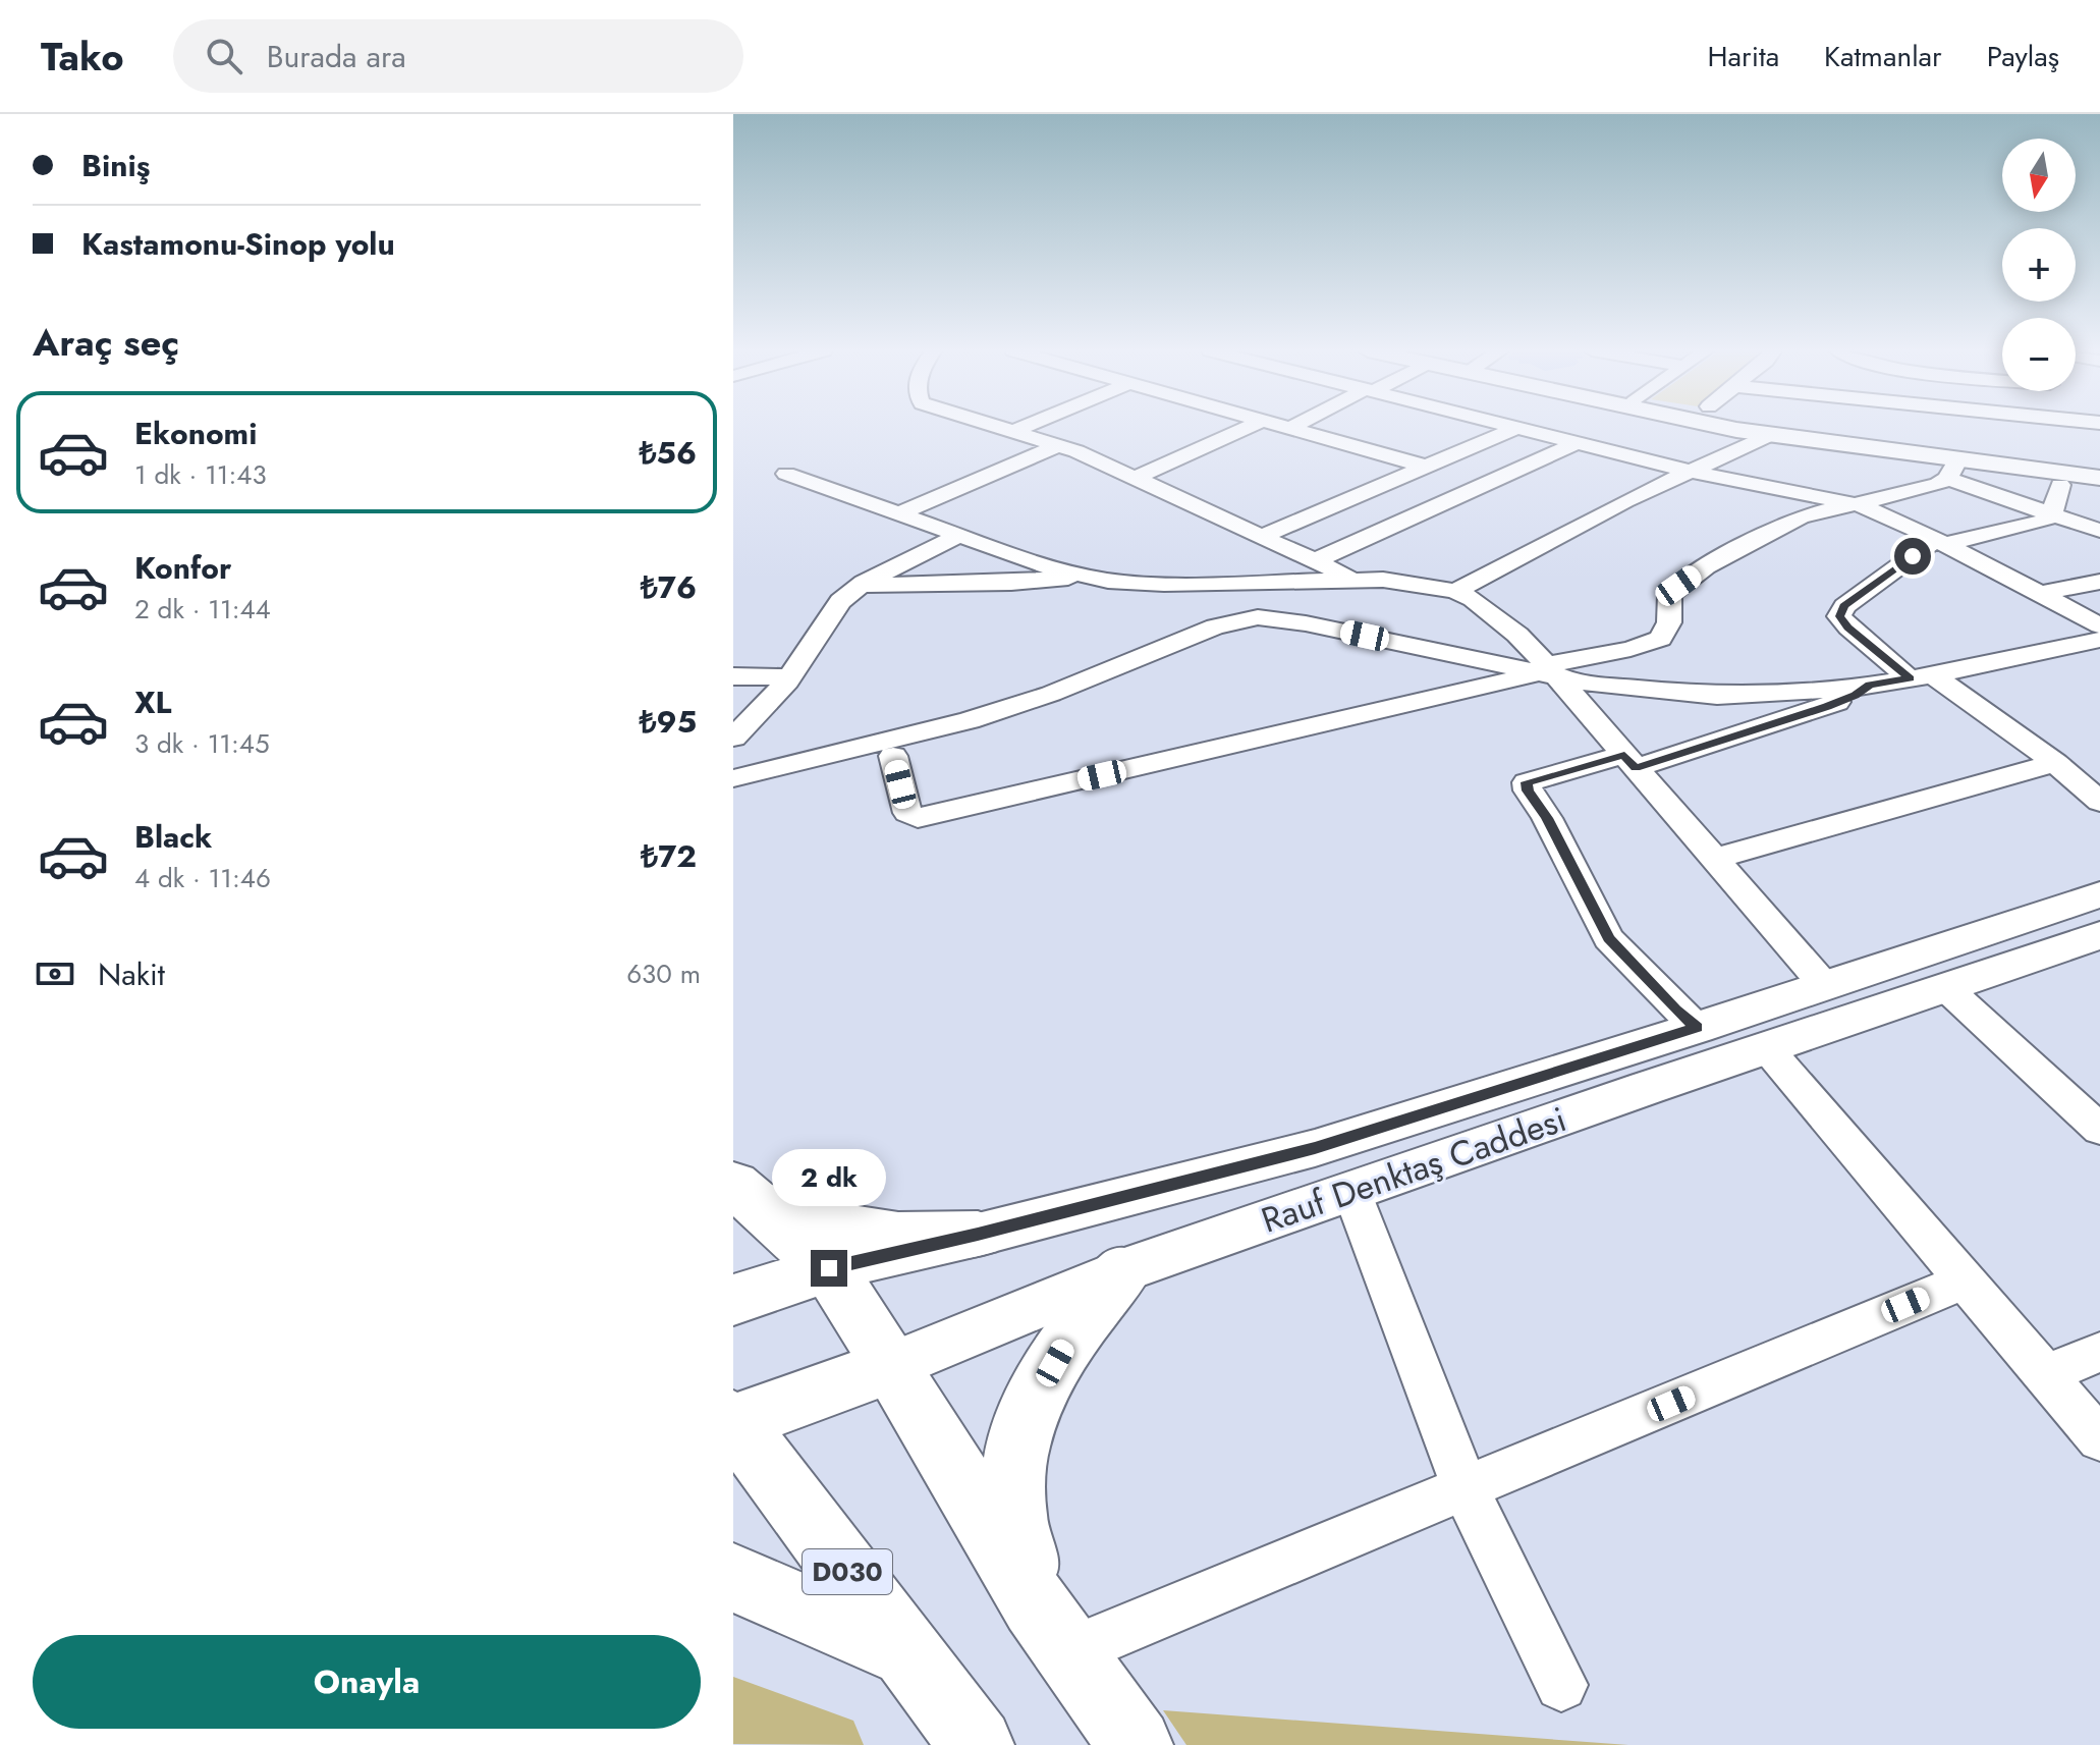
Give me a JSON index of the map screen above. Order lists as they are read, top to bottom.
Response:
{
  "streets": {
    "highway": ["Rauf Denktaş Caddesi", "D030"]
  },
  "crossings": [
    ["Rauf Denktaş Caddesi", "D030"]
  ],
  "north": "bottom",
  "page": {
    "header": "Tako",
    "search": "Burada ara",
    "nav": ["Harita", "Katmanlar", "Paylaş"],
    "banner": ["Biniş", "Kastamonu-Sinop yolu"],
    "map_buttons": ["+", "−"],
    "heading": "Araç seç",
    "list": [
      {
        "name": "Ekonomi",
        "note": "1 dk · 11:43",
        "value": "₺56"
      },
      {
        "name": "Konfor",
        "note": "2 dk · 11:44",
        "value": "₺76"
      },
      {
        "name": "XL",
        "note": "3 dk · 11:45",
        "value": "₺95"
      },
      {
        "name": "Black",
        "note": "4 dk · 11:46",
        "value": "₺72"
      }
    ],
    "pay": ["Nakit", "630 m"],
    "bubble": "2 dk",
    "buttons": "Onayla"
  }
}
